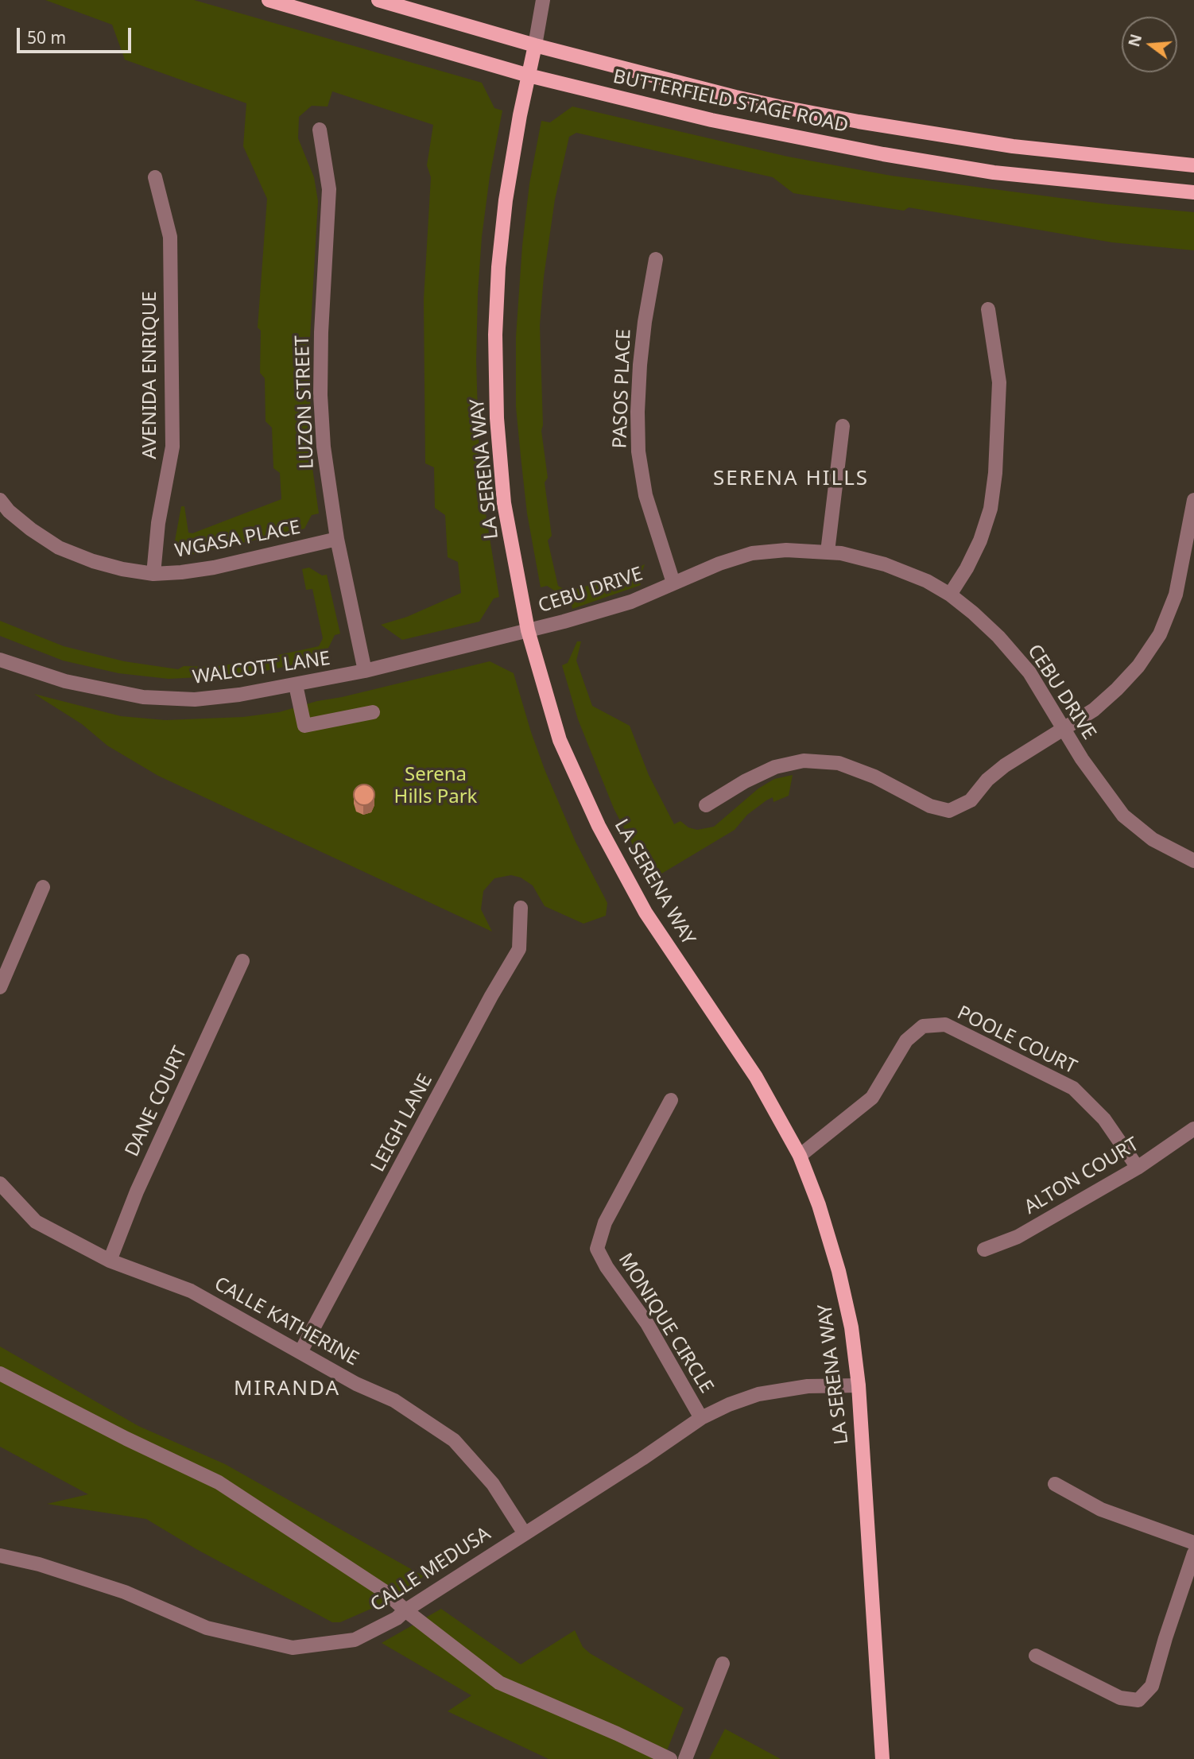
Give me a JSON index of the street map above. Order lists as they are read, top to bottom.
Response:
{
  "streets": {
    "main road": ["BUTTERFIELD STAGE ROAD", "LA SERENA WAY"],
    "street": [
      "AVENIDA ENRIQUE",
      "PASOS PLACE",
      "LUZON STREET",
      "WGASA PLACE",
      "CEBU DRIVE",
      "WALCOTT LANE",
      "POOLE COURT",
      "DANE COURT",
      "LEIGH LANE",
      "ALTON COURT",
      "CALLE KATHERINE",
      "MONIQUE CIRCLE",
      "CALLE MEDUSA"
    ]
  },
  "crossings": [
    ["BUTTERFIELD STAGE ROAD", "LA SERENA WAY"],
    ["AVENIDA ENRIQUE", "WGASA PLACE"],
    ["PASOS PLACE", "CEBU DRIVE"],
    ["LUZON STREET", "WGASA PLACE"],
    ["LUZON STREET", "WALCOTT LANE"],
    ["LA SERENA WAY", "CEBU DRIVE"],
    ["LA SERENA WAY", "WALCOTT LANE"],
    ["LA SERENA WAY", "POOLE COURT"],
    ["LA SERENA WAY", "CALLE MEDUSA"],
    ["CEBU DRIVE", "WALCOTT LANE"],
    ["POOLE COURT", "ALTON COURT"],
    ["DANE COURT", "CALLE KATHERINE"],
    ["LEIGH LANE", "CALLE KATHERINE"],
    ["CALLE KATHERINE", "CALLE MEDUSA"],
    ["MONIQUE CIRCLE", "CALLE MEDUSA"]
  ],
  "districts": ["SERENA HILLS", "MIRANDA"],
  "parks": ["Serena Hills Park"],
  "scale_bar": "50 m",
  "north": "left"
}
